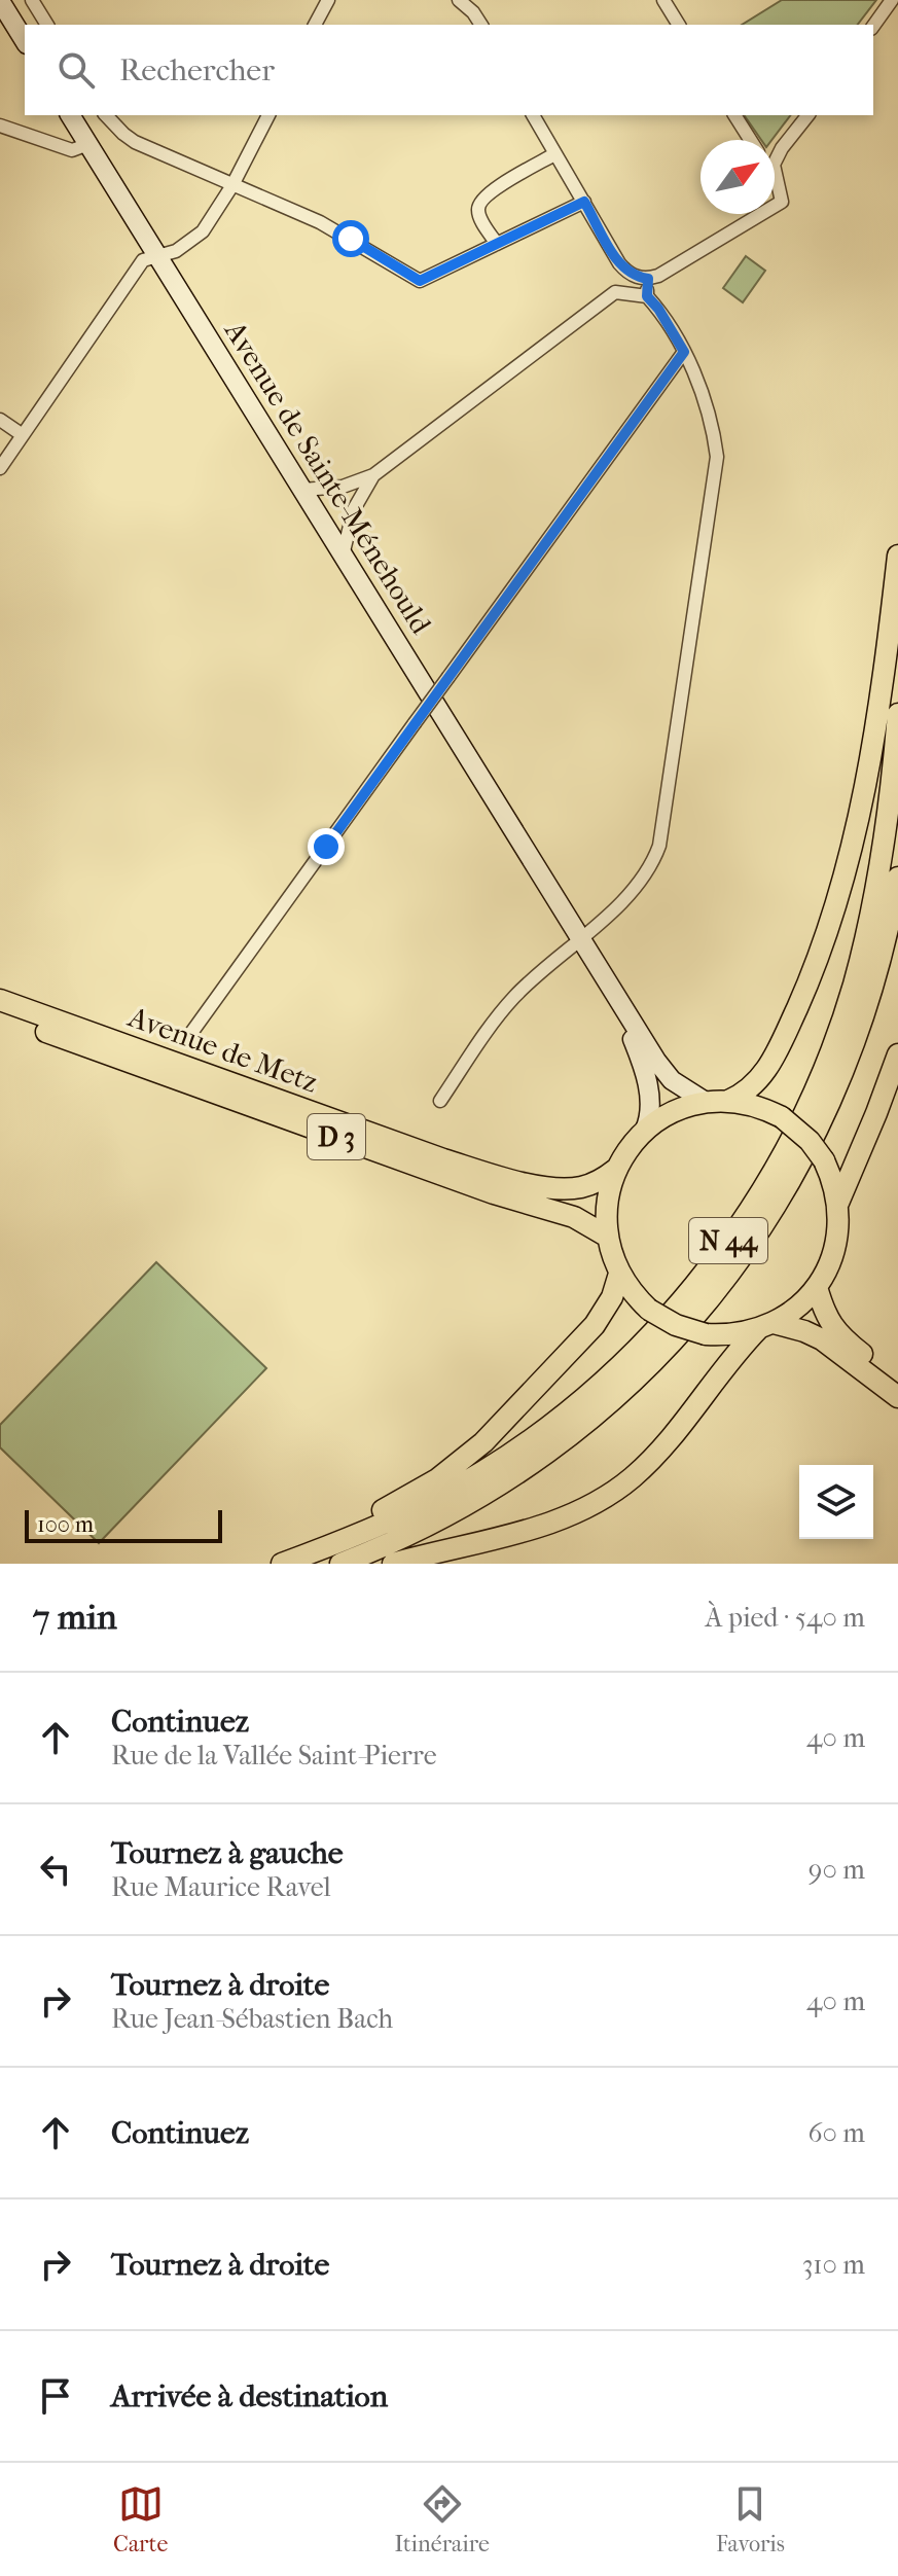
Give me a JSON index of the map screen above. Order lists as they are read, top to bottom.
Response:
{
  "streets": {
    "main road": [
      "Avenue de Sainte-Ménehould",
      "Avenue de Metz",
      "D 3",
      "N 44"
    ]
  },
  "crossings": [
    ["Avenue de Sainte-Ménehould", "Avenue de Metz"]
  ],
  "scale_bar": "100 m",
  "north": "top right",
  "page": {
    "search": "Rechercher",
    "scale": "100 m",
    "heading": ["7 min", "À pied · 540 m"],
    "list": [
      ["Continuez", "Rue de la Vallée Saint-Pierre", "40 m"],
      ["Tournez à gauche", "Rue Maurice Ravel", "90 m"],
      ["Tournez à droite", "Rue Jean-Sébastien Bach", "40 m"],
      ["Continuez", "60 m"],
      ["Tournez à droite", "310 m"],
      "Arrivée à destination"
    ],
    "nav": ["Carte", "Itinéraire", "Favoris"]
  }
}
